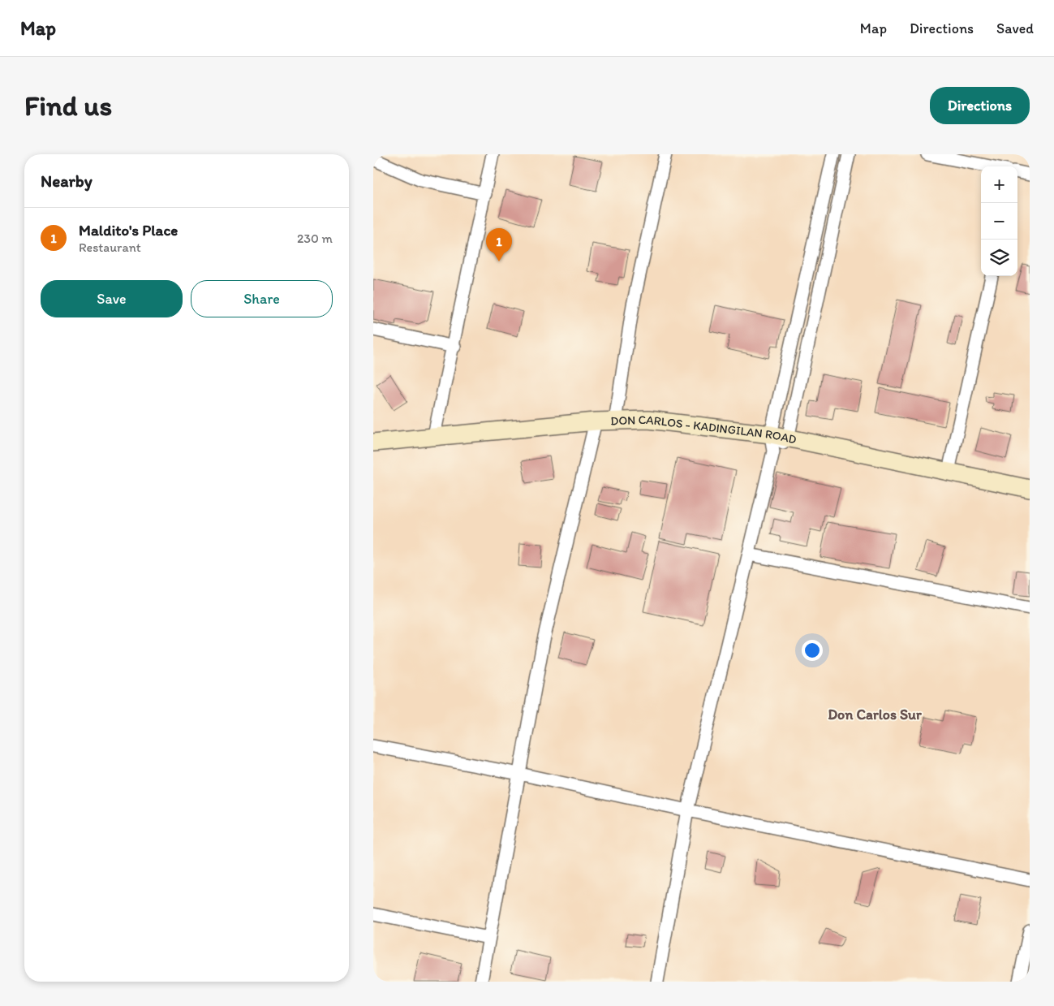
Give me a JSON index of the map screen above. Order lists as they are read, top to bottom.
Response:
{
  "streets": {
    "main road": ["DON CARLOS - KADINGILAN ROAD"]
  },
  "districts": ["Don Carlos Sur"],
  "page": {
    "header": "Map",
    "nav": ["Map", "Directions", "Saved"],
    "buttons": [
      "Directions",
      ["Save", "Share"]
    ],
    "title": "Find us",
    "heading": "Nearby",
    "map_buttons": ["+", "−"],
    "list": [
      {
        "mark": "1",
        "name": "Maldito's Place",
        "note": "Restaurant",
        "value": "230 m"
      }
    ],
    "pins": "1"
  }
}
